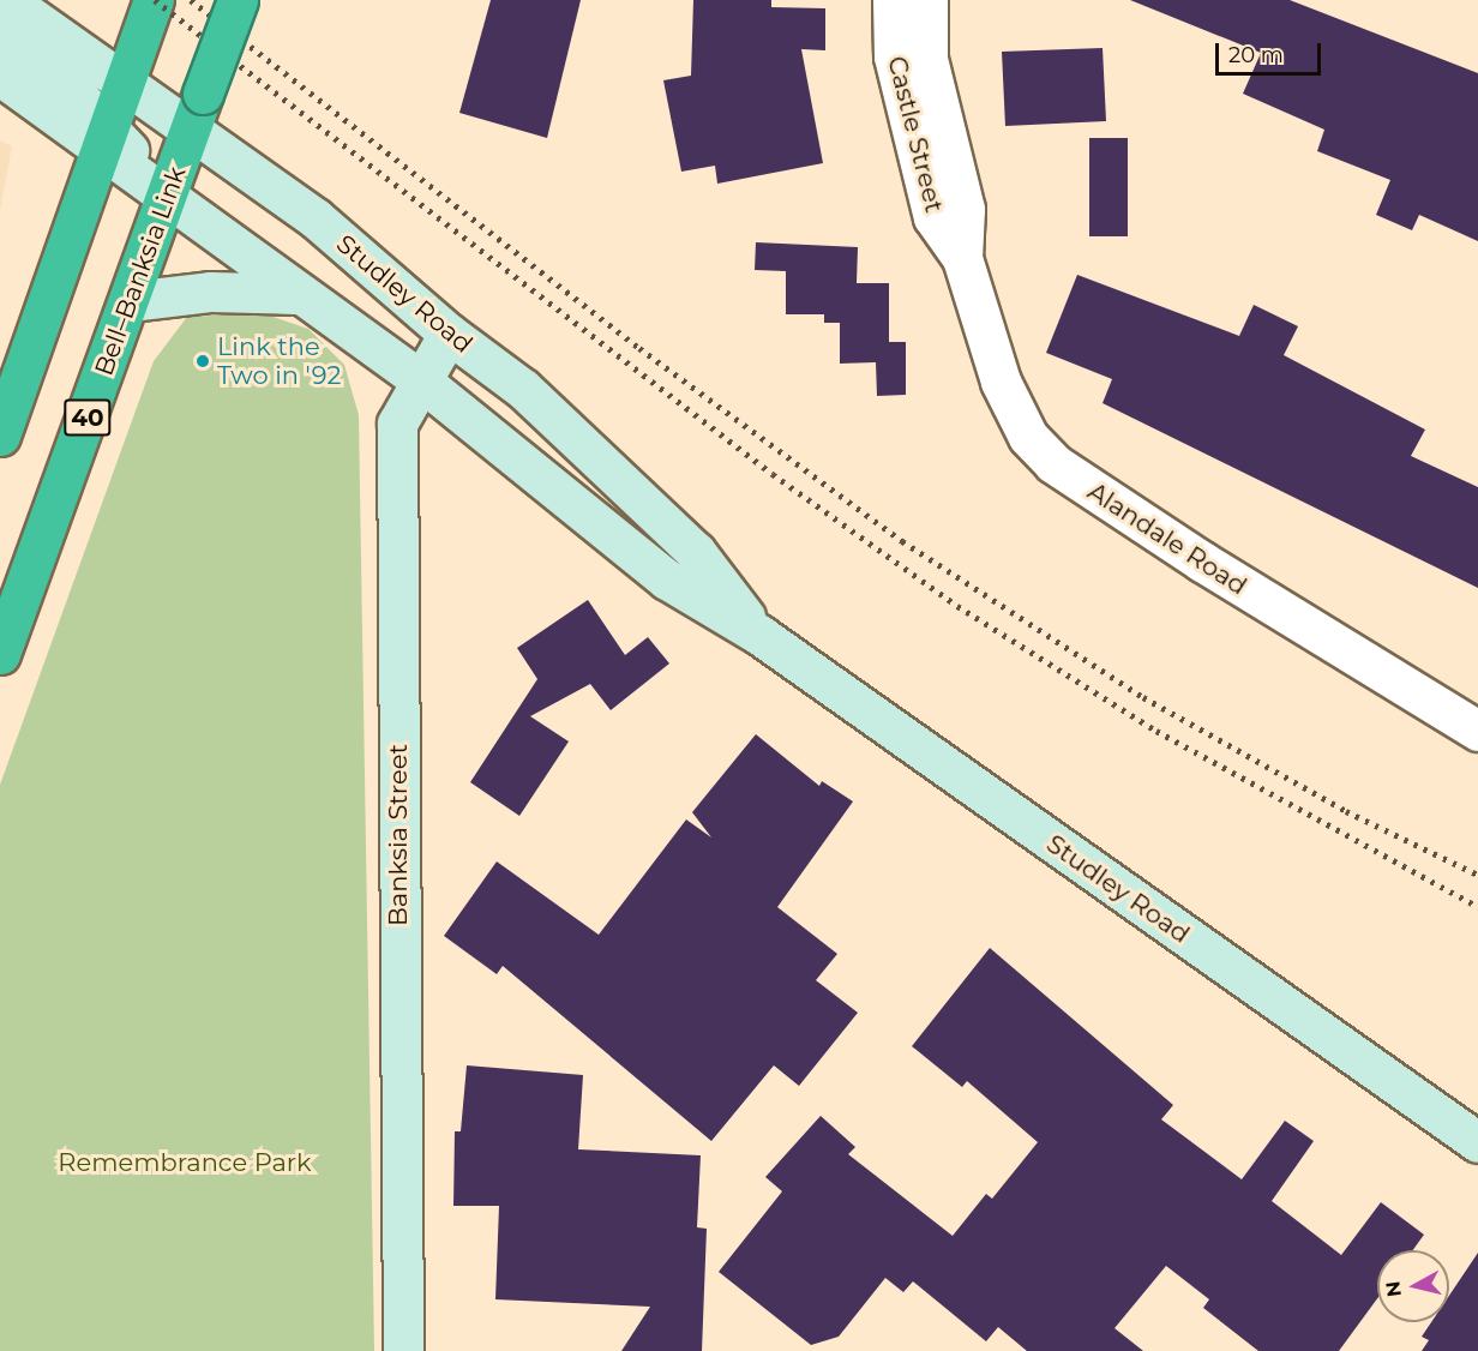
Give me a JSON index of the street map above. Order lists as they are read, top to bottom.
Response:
{
  "streets": {
    "highway": ["Bell–Banksia Link", "40"],
    "street": [
      "Castle Street",
      "Studley Road",
      "Alandale Road",
      "Banksia Street"
    ]
  },
  "crossings": [
    ["Castle Street", "Alandale Road"],
    ["Bell–Banksia Link", "Studley Road"],
    ["Bell–Banksia Link", "40"],
    ["Studley Road", "40"],
    ["Studley Road", "Banksia Street"]
  ],
  "parks": ["Remembrance Park"],
  "places": ["Link the Two in '92"],
  "scale_bar": "20 m",
  "north": "left"
}
